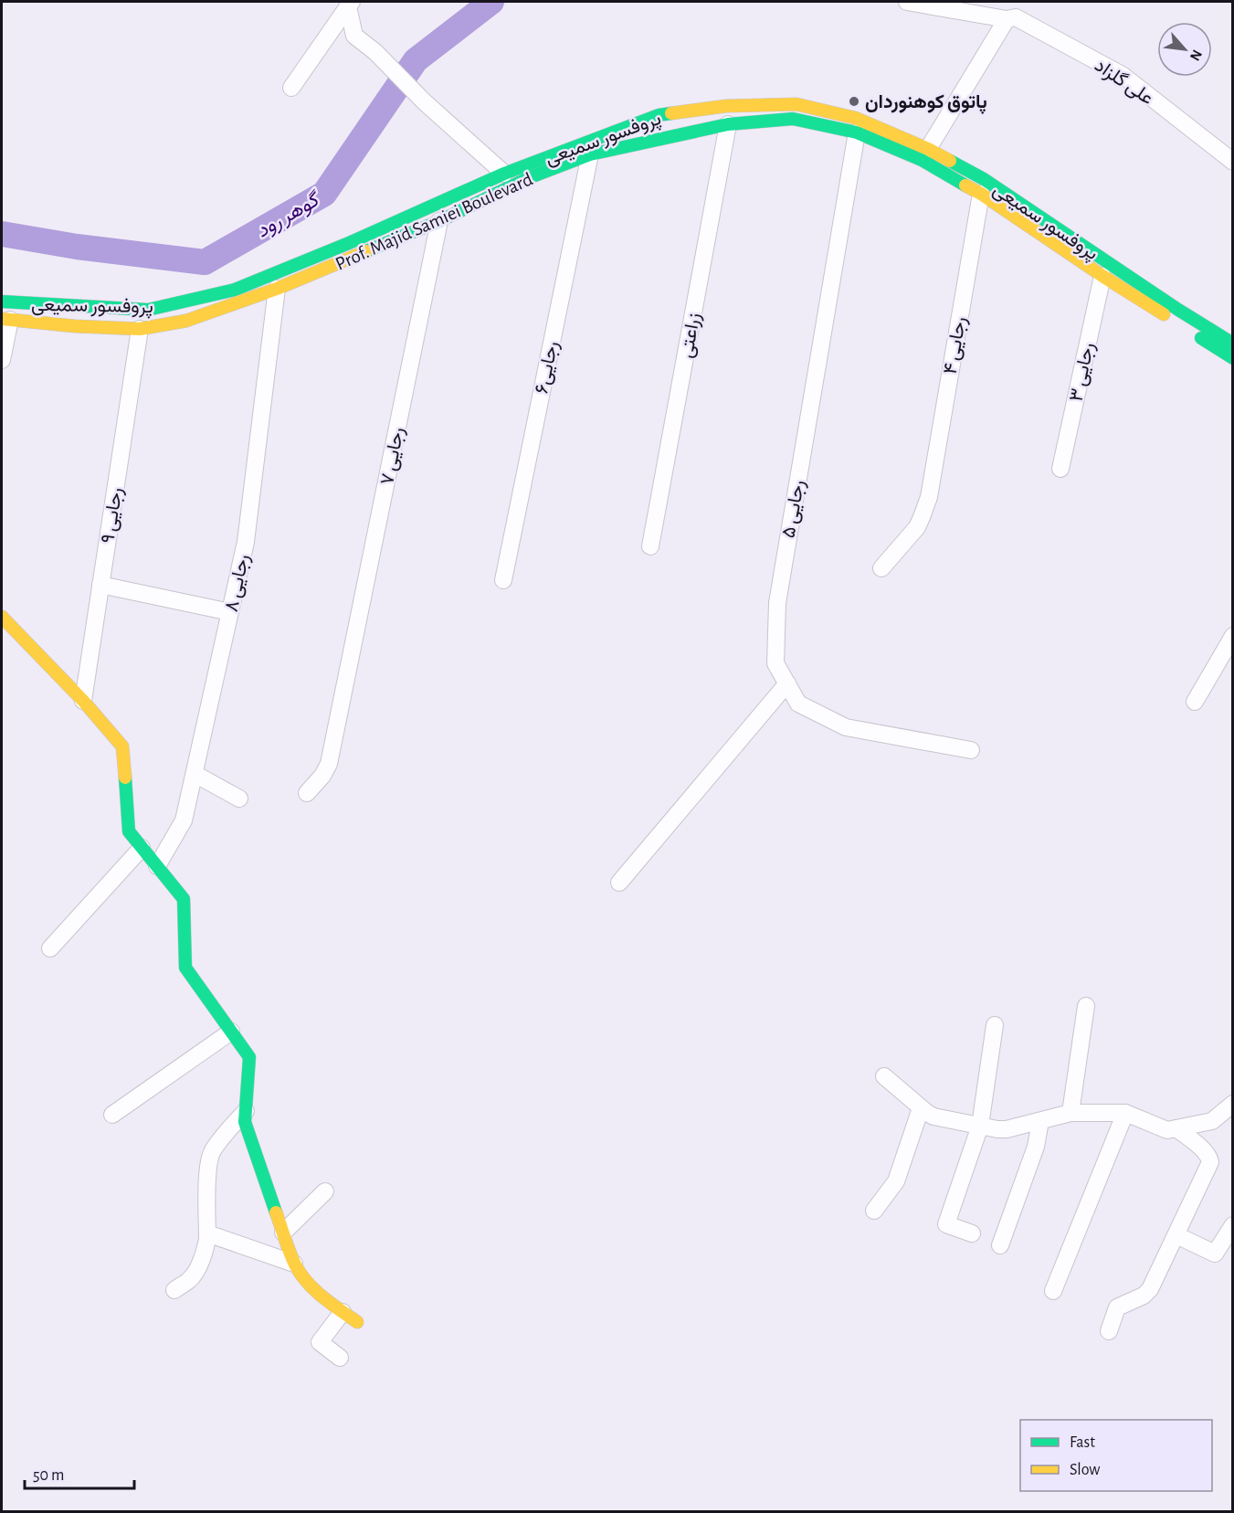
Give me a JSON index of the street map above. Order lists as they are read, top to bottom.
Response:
{
  "streets": {
    "main road": ["پروفسور سمیعی", "Prof. Majid Samiei Boulevard"],
    "street": [
      "علی گلزاد",
      "زراعتی",
      "رجایی ۴",
      "رجایی۶",
      "رجایی ۳",
      "رجایی ۷",
      "رجایی ۵",
      "رجایی ۹",
      "رجایی ۸"
    ]
  },
  "crossings": [
    ["Prof. Majid Samiei Boulevard", "زراعتی"],
    ["Prof. Majid Samiei Boulevard", "رجایی ۴"],
    ["Prof. Majid Samiei Boulevard", "رجایی۶"],
    ["Prof. Majid Samiei Boulevard", "رجایی ۳"],
    ["Prof. Majid Samiei Boulevard", "رجایی ۷"],
    ["Prof. Majid Samiei Boulevard", "رجایی ۵"],
    ["Prof. Majid Samiei Boulevard", "رجایی ۹"],
    ["Prof. Majid Samiei Boulevard", "رجایی ۸"]
  ],
  "water": ["گوهر رود"],
  "places": ["پاتوق کوهنوردان"],
  "legend": ["Fast", "Slow"],
  "scale_bar": "50 m",
  "north": "bottom right"
}
